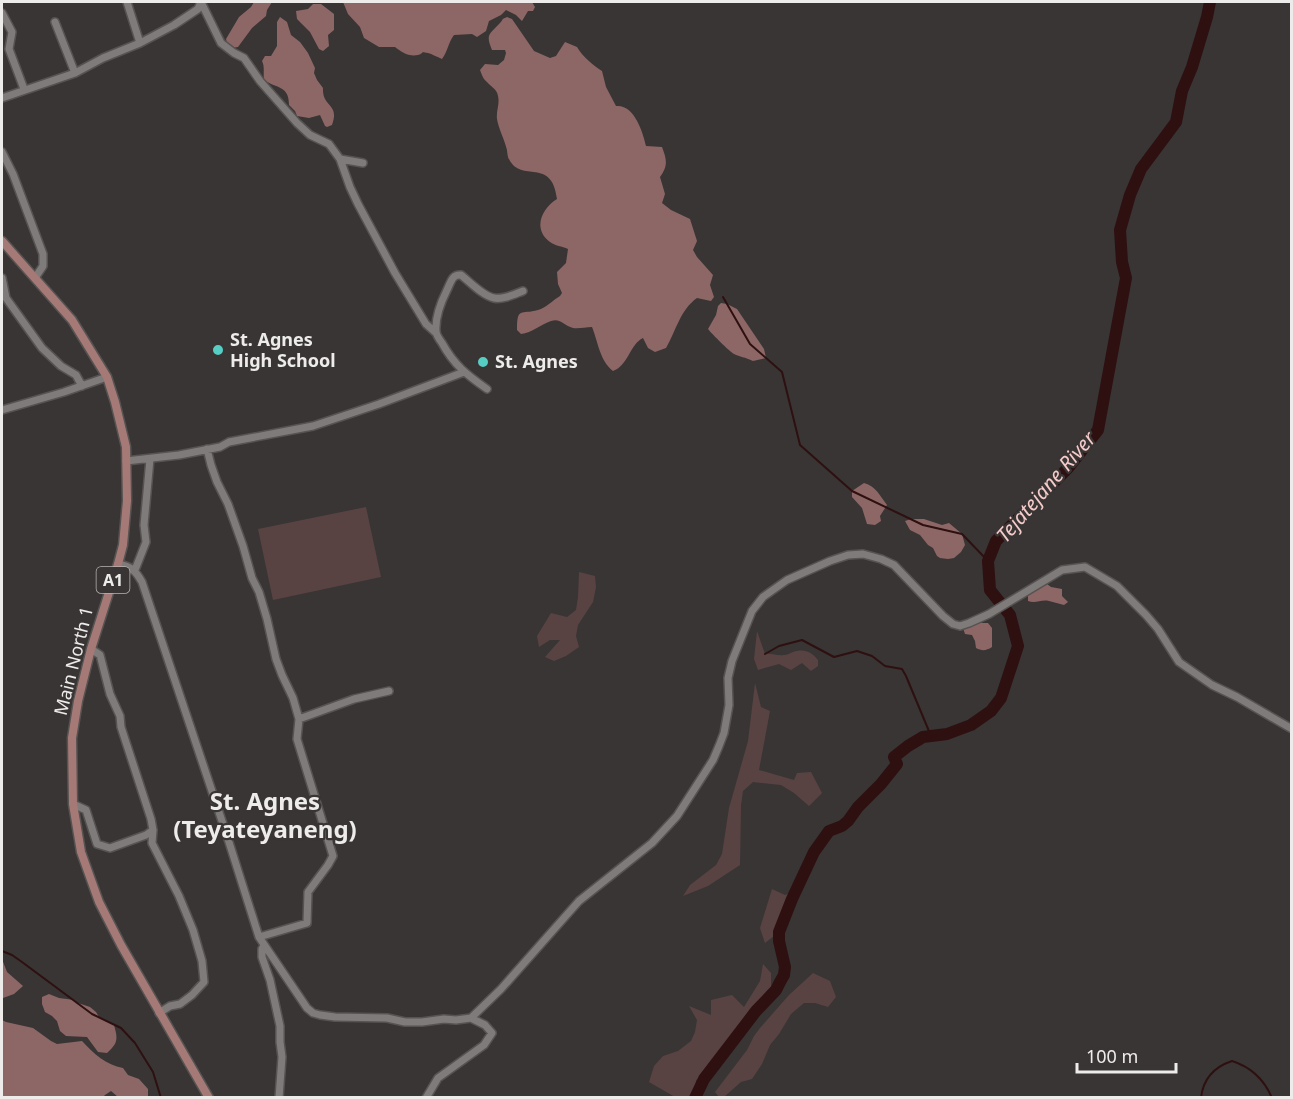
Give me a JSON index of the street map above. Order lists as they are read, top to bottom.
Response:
{
  "streets": {
    "main road": ["A1", "Main North 1"]
  },
  "districts": ["St. Agnes (Teyateyaneng)"],
  "water": ["Tejatejane River"],
  "places": ["St. Agnes High School", "St. Agnes"],
  "scale_bar": "100 m"
}
